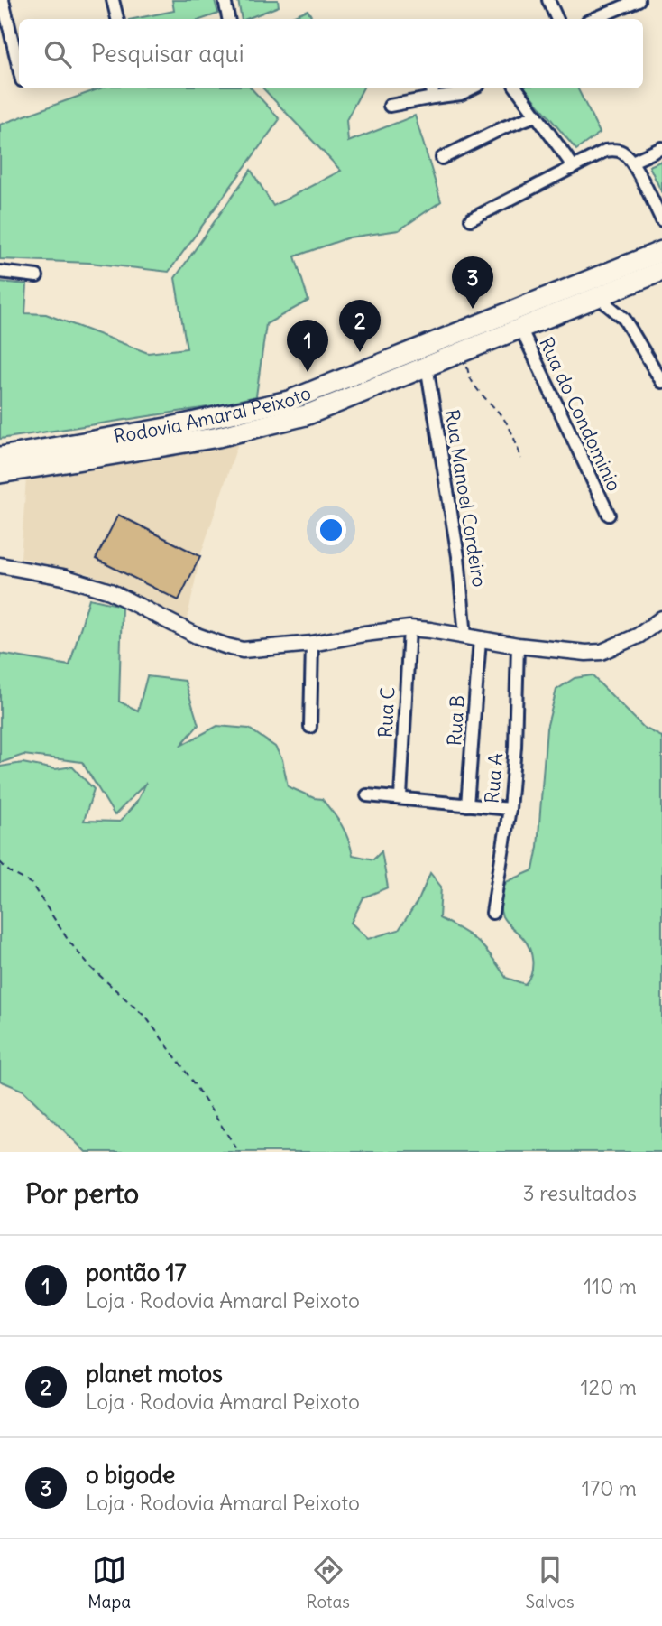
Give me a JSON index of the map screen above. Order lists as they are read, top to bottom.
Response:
{
  "streets": {
    "highway": ["Rodovia Amaral Peixoto"],
    "street": [
      "Rua do Condominio",
      "Rua Manoel Cordeiro",
      "Rua C",
      "Rua B",
      "Rua A"
    ]
  },
  "crossings": [
    ["Rodovia Amaral Peixoto", "Rua do Condominio"],
    ["Rodovia Amaral Peixoto", "Rua Manoel Cordeiro"],
    ["Rua Manoel Cordeiro", "Rua B"]
  ],
  "page": {
    "search": "Pesquisar aqui",
    "pins": ["3", "2", "1"],
    "heading": ["Por perto", "3 resultados"],
    "list": [
      {
        "mark": "1",
        "name": "pontão 17",
        "note": "Loja · Rodovia Amaral Peixoto",
        "value": "110 m"
      },
      {
        "mark": "2",
        "name": "planet motos",
        "note": "Loja · Rodovia Amaral Peixoto",
        "value": "120 m"
      },
      {
        "mark": "3",
        "name": "o bigode",
        "note": "Loja · Rodovia Amaral Peixoto",
        "value": "170 m"
      }
    ],
    "nav": ["Mapa", "Rotas", "Salvos"]
  }
}
